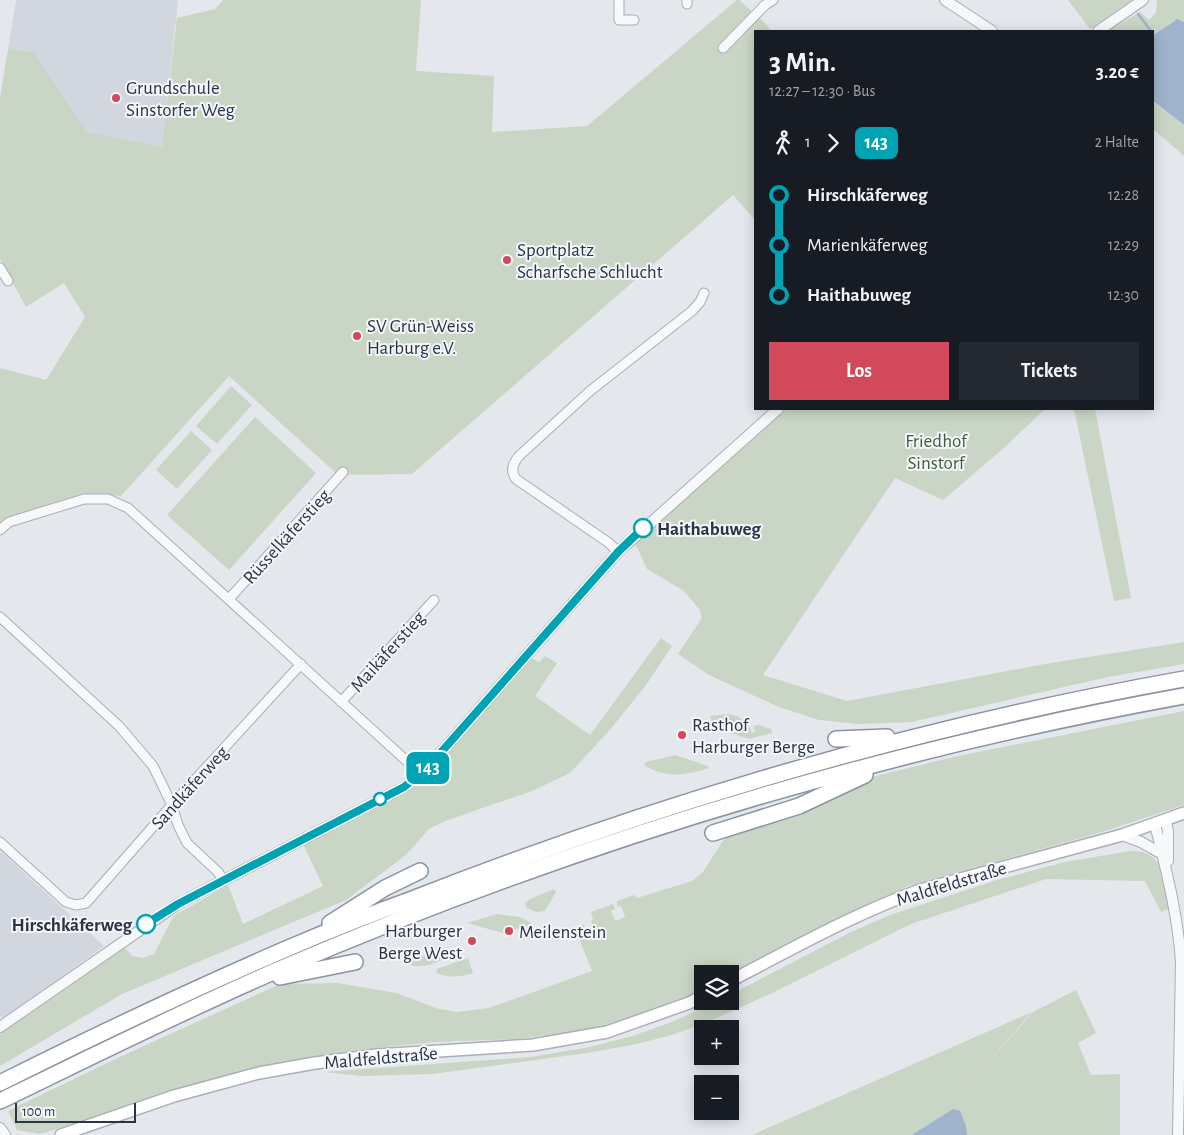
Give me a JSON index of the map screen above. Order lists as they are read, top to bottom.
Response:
{
  "streets": {
    "main road": ["Maldfeldstraße"],
    "street": ["Rüsselkäferstieg", "Maikäferstieg", "Sandkäferweg"]
  },
  "parks": ["Friedhof Sinstorf"],
  "places": [
    "Grundschule Sinstorfer Weg",
    "Sportplatz Scharfsche Schlucht",
    "SV Grün-Weiss Harburg e.V.",
    "Haithabuweg",
    "Rasthof Harburger Berge",
    "Hirschkäferweg",
    "Meilenstein",
    "Harburger Berge West"
  ],
  "lines": ["bus line 143"],
  "scale_bar": "100 m",
  "page": {
    "on_map": "143",
    "heading": ["3 Min.", "12:27 – 12:30 · Bus", "3.20 €"],
    "legs": ["1", "143", "2 Halte"],
    "list": [
      {
        "name": "Hirschkäferweg",
        "value": "12:28"
      },
      {
        "name": "Marienkäferweg",
        "value": "12:29"
      },
      {
        "name": "Haithabuweg",
        "value": "12:30"
      }
    ],
    "buttons": ["Los", "Tickets"],
    "map_buttons": ["+", "−"],
    "scale": "100 m"
  }
}
